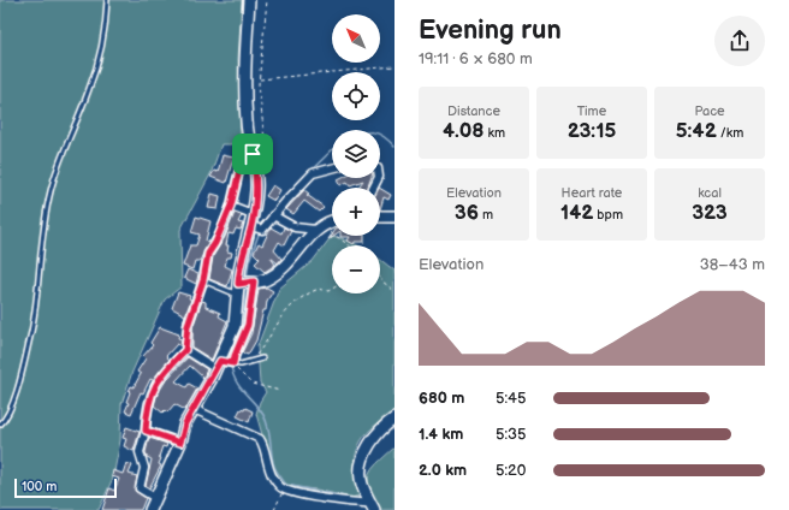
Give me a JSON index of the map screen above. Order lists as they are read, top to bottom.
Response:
{
  "scale_bar": "100 m",
  "north": "top left",
  "page": {
    "heading": ["Evening run", "19:11 · 6 × 680 m"],
    "map_buttons": ["+", "−"],
    "stats": [
      ["Distance", "4.08 km"],
      ["Time", "23:15"],
      ["Pace", "5:42 /km"],
      ["Elevation", "36 m"],
      ["Heart rate", "142 bpm"],
      ["kcal", "323"]
    ],
    "chart": ["Elevation", "38–43 m"],
    "list": [
      {
        "name": "680 m",
        "note": "5:45"
      },
      {
        "name": "1.4 km",
        "note": "5:35"
      },
      {
        "name": "2.0 km",
        "note": "5:20"
      }
    ],
    "scale": "100 m"
  }
}
